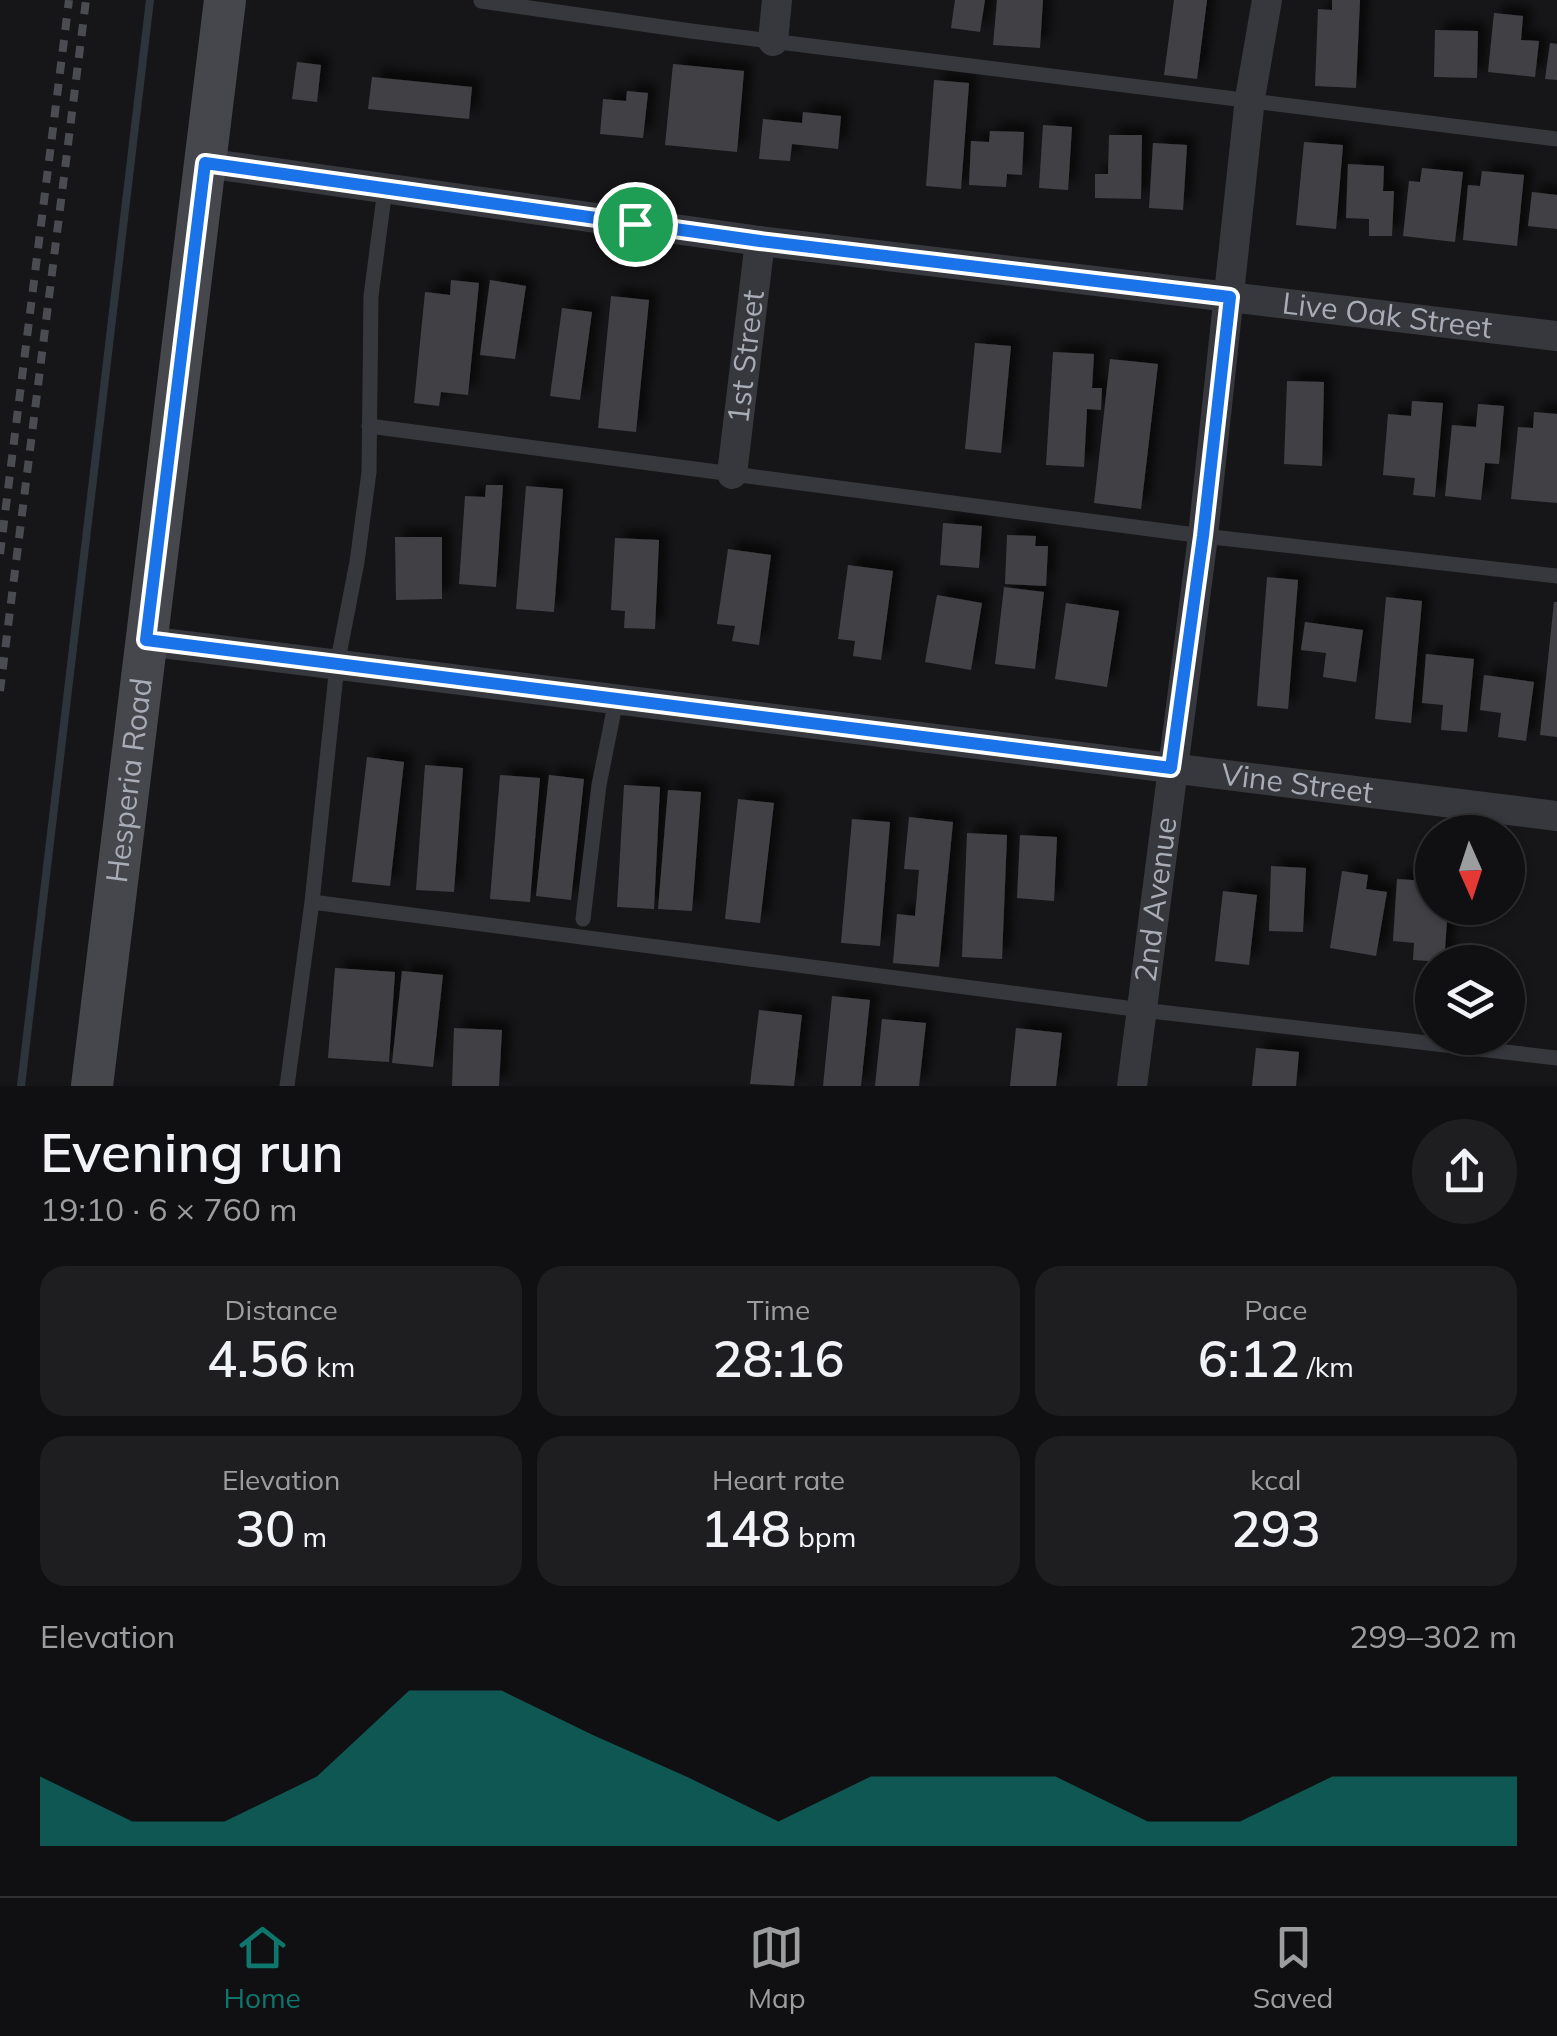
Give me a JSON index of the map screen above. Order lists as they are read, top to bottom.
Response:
{
  "streets": {
    "main road": ["Hesperia Road"],
    "street": [
      "Live Oak Street",
      "1st Street",
      "Vine Street",
      "2nd Avenue"
    ]
  },
  "crossings": [
    ["Live Oak Street", "1st Street"],
    ["Live Oak Street", "Hesperia Road"],
    ["Live Oak Street", "2nd Avenue"],
    ["Hesperia Road", "Vine Street"],
    ["Vine Street", "2nd Avenue"]
  ],
  "north": "bottom",
  "page": {
    "heading": ["Evening run", "19:10 · 6 × 760 m"],
    "stats": [
      ["Distance", "4.56 km"],
      ["Time", "28:16"],
      ["Pace", "6:12 /km"],
      ["Elevation", "30 m"],
      ["Heart rate", "148 bpm"],
      ["kcal", "293"]
    ],
    "chart": ["Elevation", "299–302 m"],
    "tabs": ["Home", "Map", "Saved"]
  }
}
